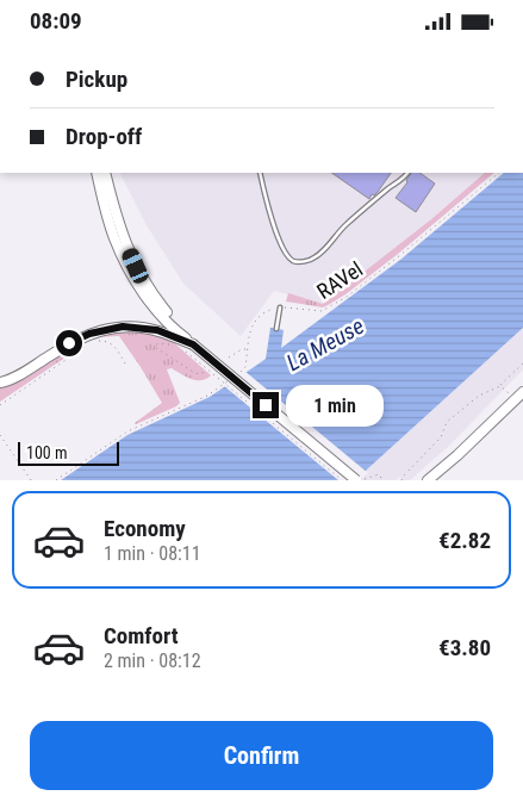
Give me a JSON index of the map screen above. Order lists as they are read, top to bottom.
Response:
{
  "streets": {
    "path": ["RAVel"]
  },
  "water": ["La Meuse"],
  "scale_bar": "100 m",
  "page": {
    "status": "08:09",
    "banner": ["Pickup", "Drop-off"],
    "bubble": "1 min",
    "scale": "100 m",
    "list": [
      {
        "name": "Economy",
        "note": "1 min · 08:11",
        "value": "€2.82"
      },
      {
        "name": "Comfort",
        "note": "2 min · 08:12",
        "value": "€3.80"
      }
    ],
    "buttons": "Confirm"
  }
}
